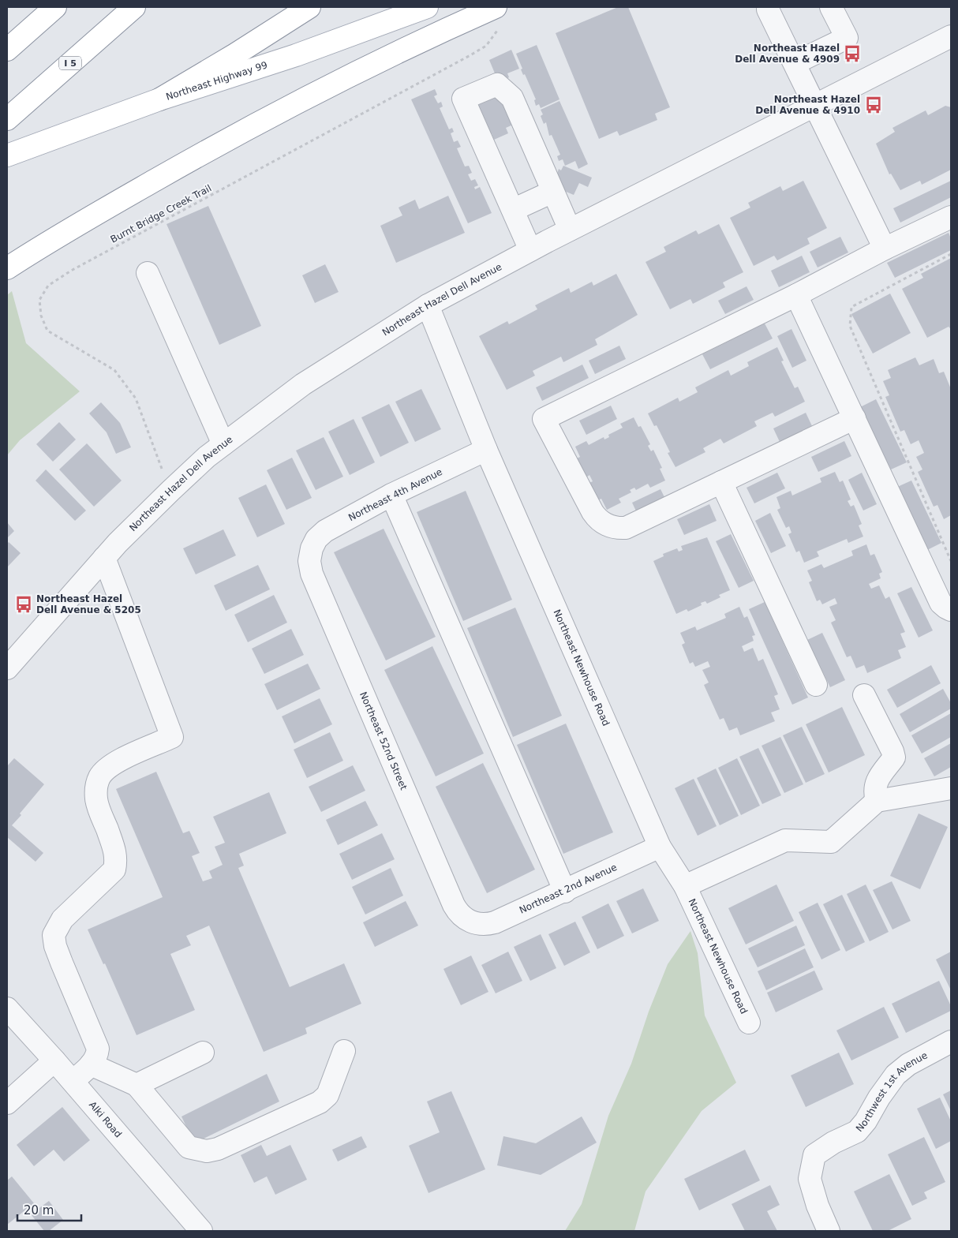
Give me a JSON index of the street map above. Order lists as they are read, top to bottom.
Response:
{
  "streets": {
    "main road": ["I 5", "Northeast Highway 99"],
    "street": [
      "Northeast Hazel Dell Avenue",
      "Northeast 4th Avenue",
      "Northeast Newhouse Road",
      "Northeast 52nd Street",
      "Northeast 2nd Avenue",
      "Northwest 1st Avenue",
      "Alki Road"
    ],
    "path": ["Burnt Bridge Creek Trail"]
  },
  "crossings": [
    ["Burnt Bridge Creek Trail", "Northeast Hazel Dell Avenue"],
    ["Northeast Hazel Dell Avenue", "Northeast Newhouse Road"],
    ["Northeast 4th Avenue", "Northeast Newhouse Road"],
    ["Northeast 4th Avenue", "Northeast 52nd Street"],
    ["Northeast Newhouse Road", "Northeast 2nd Avenue"],
    ["Northeast 52nd Street", "Northeast 2nd Avenue"]
  ],
  "places": {
    "bus stop": ["Northeast Hazel Dell Avenue & 4909", "Northeast Hazel Dell Avenue & 4910", "Northeast Hazel Dell Avenue & 5205"]
  },
  "scale_bar": "20 m"
}
